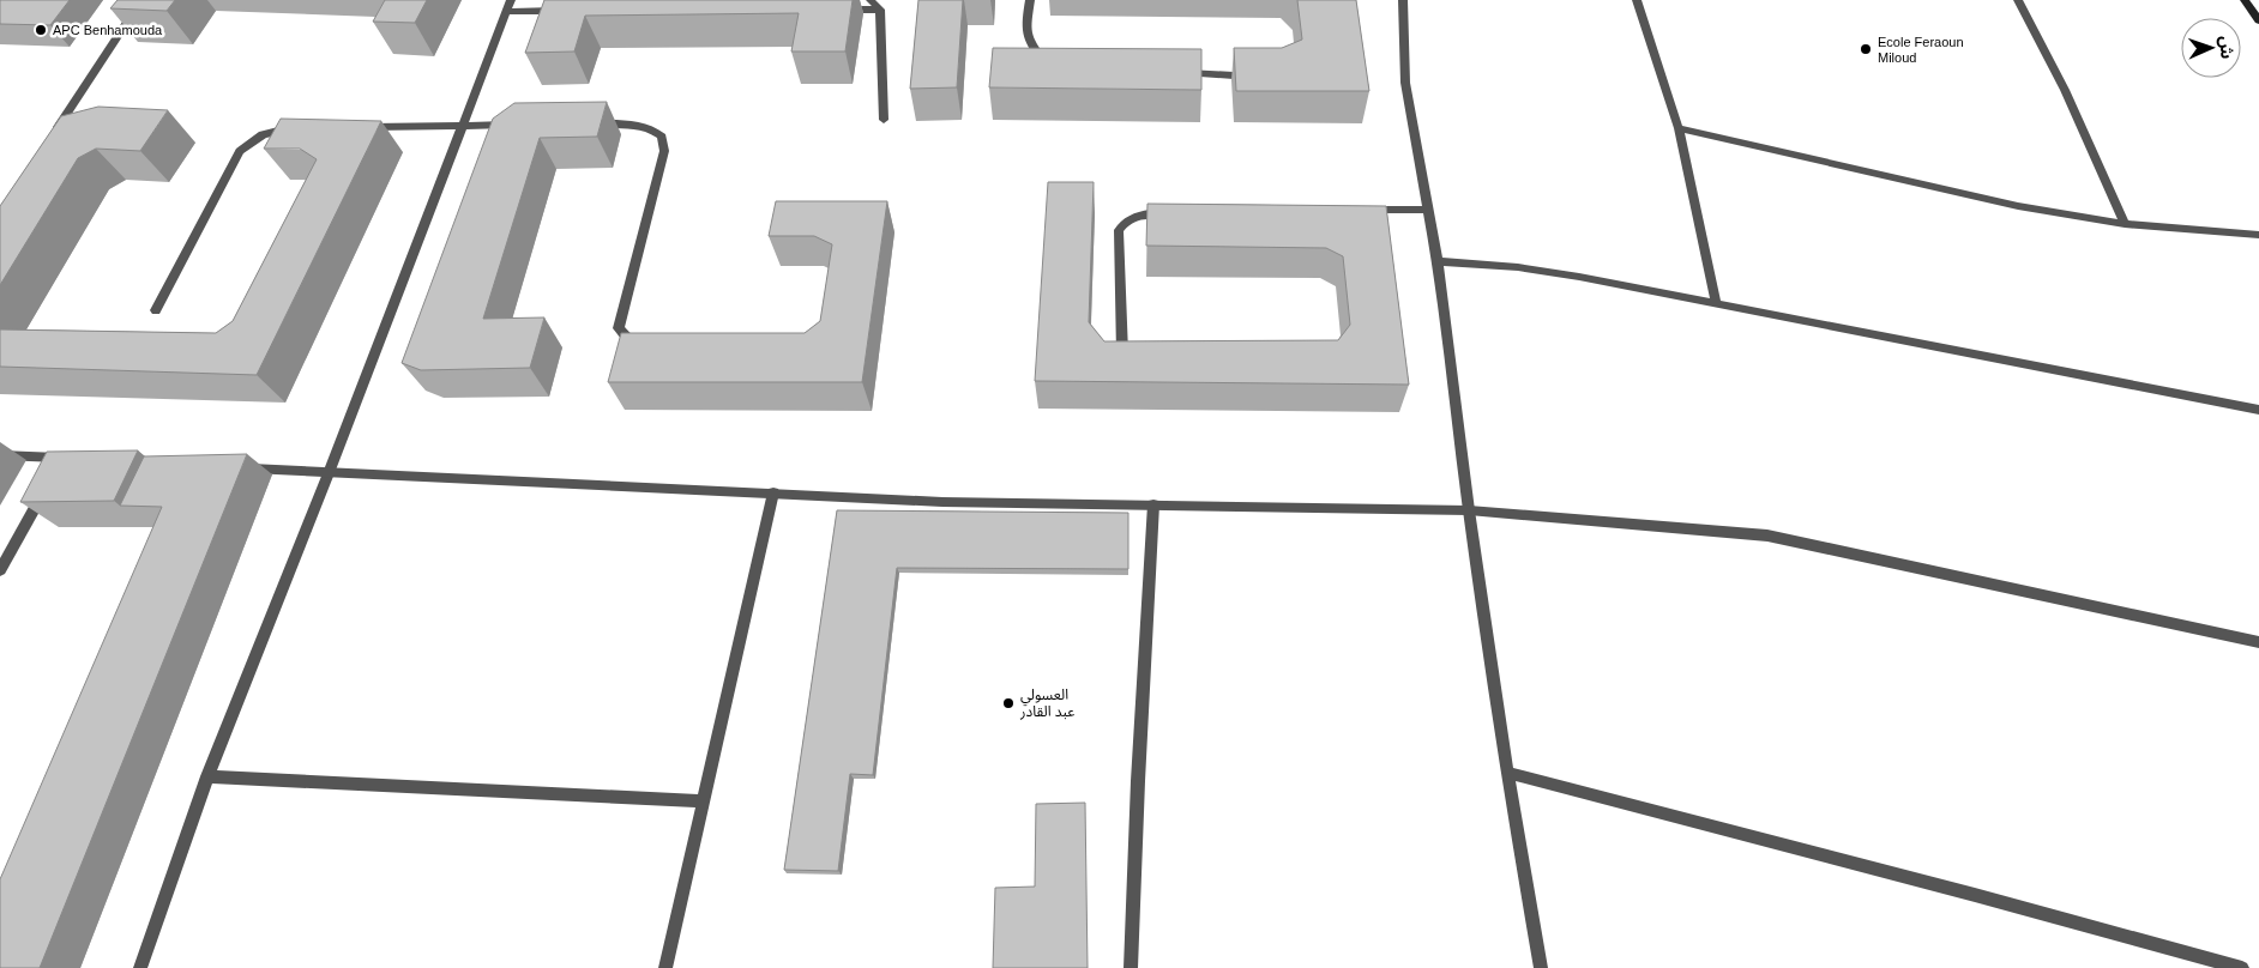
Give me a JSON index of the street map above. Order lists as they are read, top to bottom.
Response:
{
  "places": ["APC Benhamouda", "Ecole Feraoun Miloud", "العسولي عبد القادر"],
  "north": "right"
}
